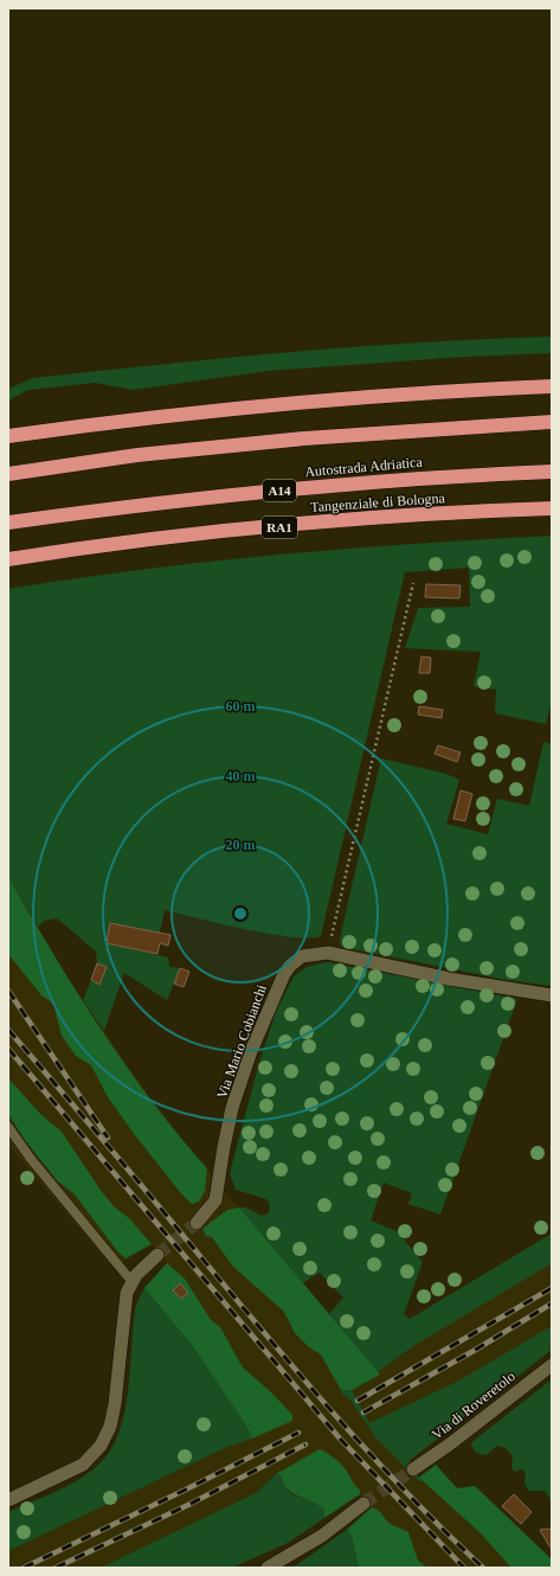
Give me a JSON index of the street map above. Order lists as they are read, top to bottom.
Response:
{
  "streets": {
    "highway": [
      "Autostrada Adriatica",
      "A14",
      "Tangenziale di Bologna",
      "RA1"
    ],
    "street": ["Via Mario Cobianchi", "Via di Roveretolo"]
  },
  "rings": ["60 m", "40 m", "20 m"]
}
